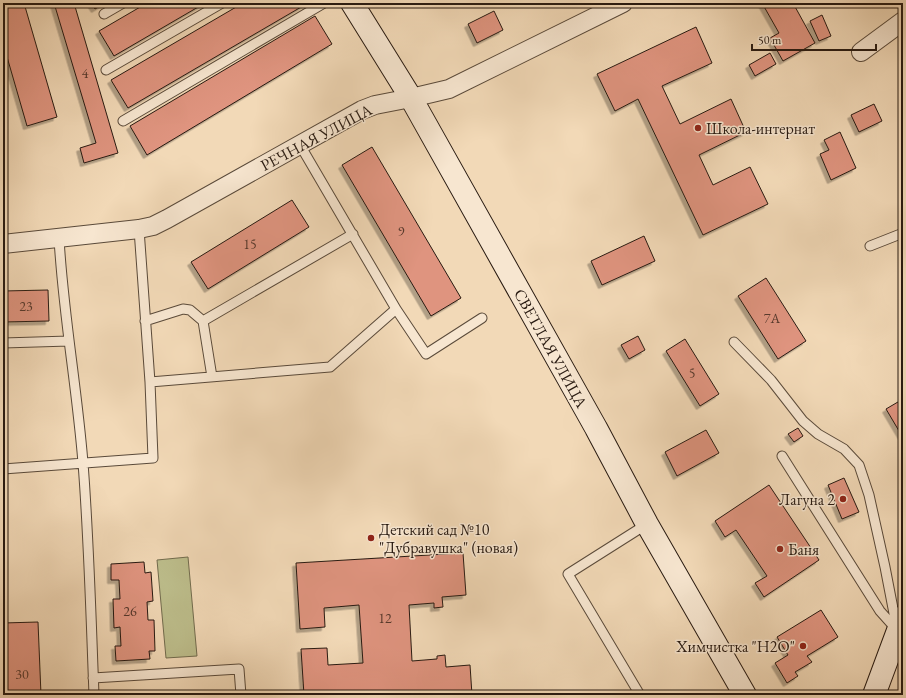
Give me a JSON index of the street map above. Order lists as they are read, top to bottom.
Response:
{
  "streets": {
    "street": ["РЕЧНАЯ УЛИЦА", "СВЕТЛАЯ УЛИЦА"]
  },
  "crossings": [
    ["РЕЧНАЯ УЛИЦА", "СВЕТЛАЯ УЛИЦА"]
  ],
  "places": [
    "Школа-интернат",
    "Лагуна 2",
    "Детский сад №10 \"Дубравушка\" (новая)",
    "Баня",
    "Химчистка \"H2O\""
  ],
  "house_numbers": [
    "4",
    "9",
    "15",
    "23",
    "7А",
    "5",
    "26",
    "12",
    "30"
  ],
  "scale_bar": "50 m"
}
